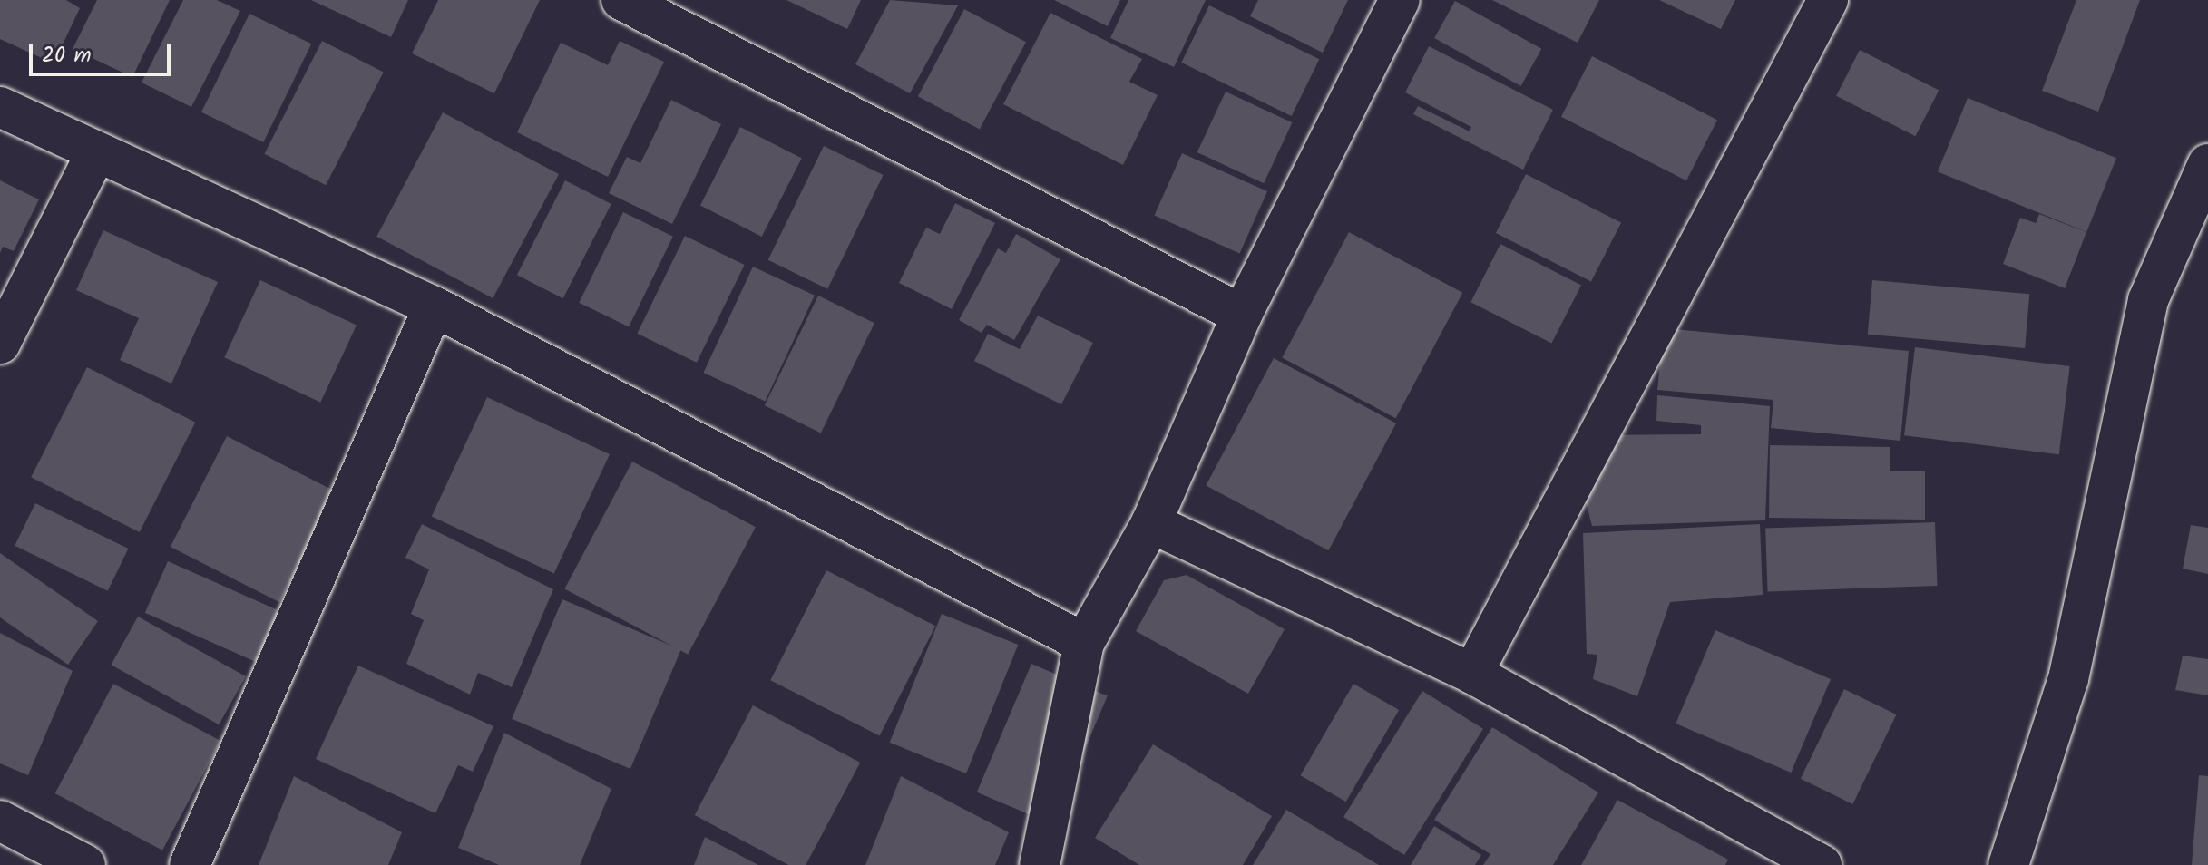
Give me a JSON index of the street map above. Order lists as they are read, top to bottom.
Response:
{
  "scale_bar": "20 m"
}
